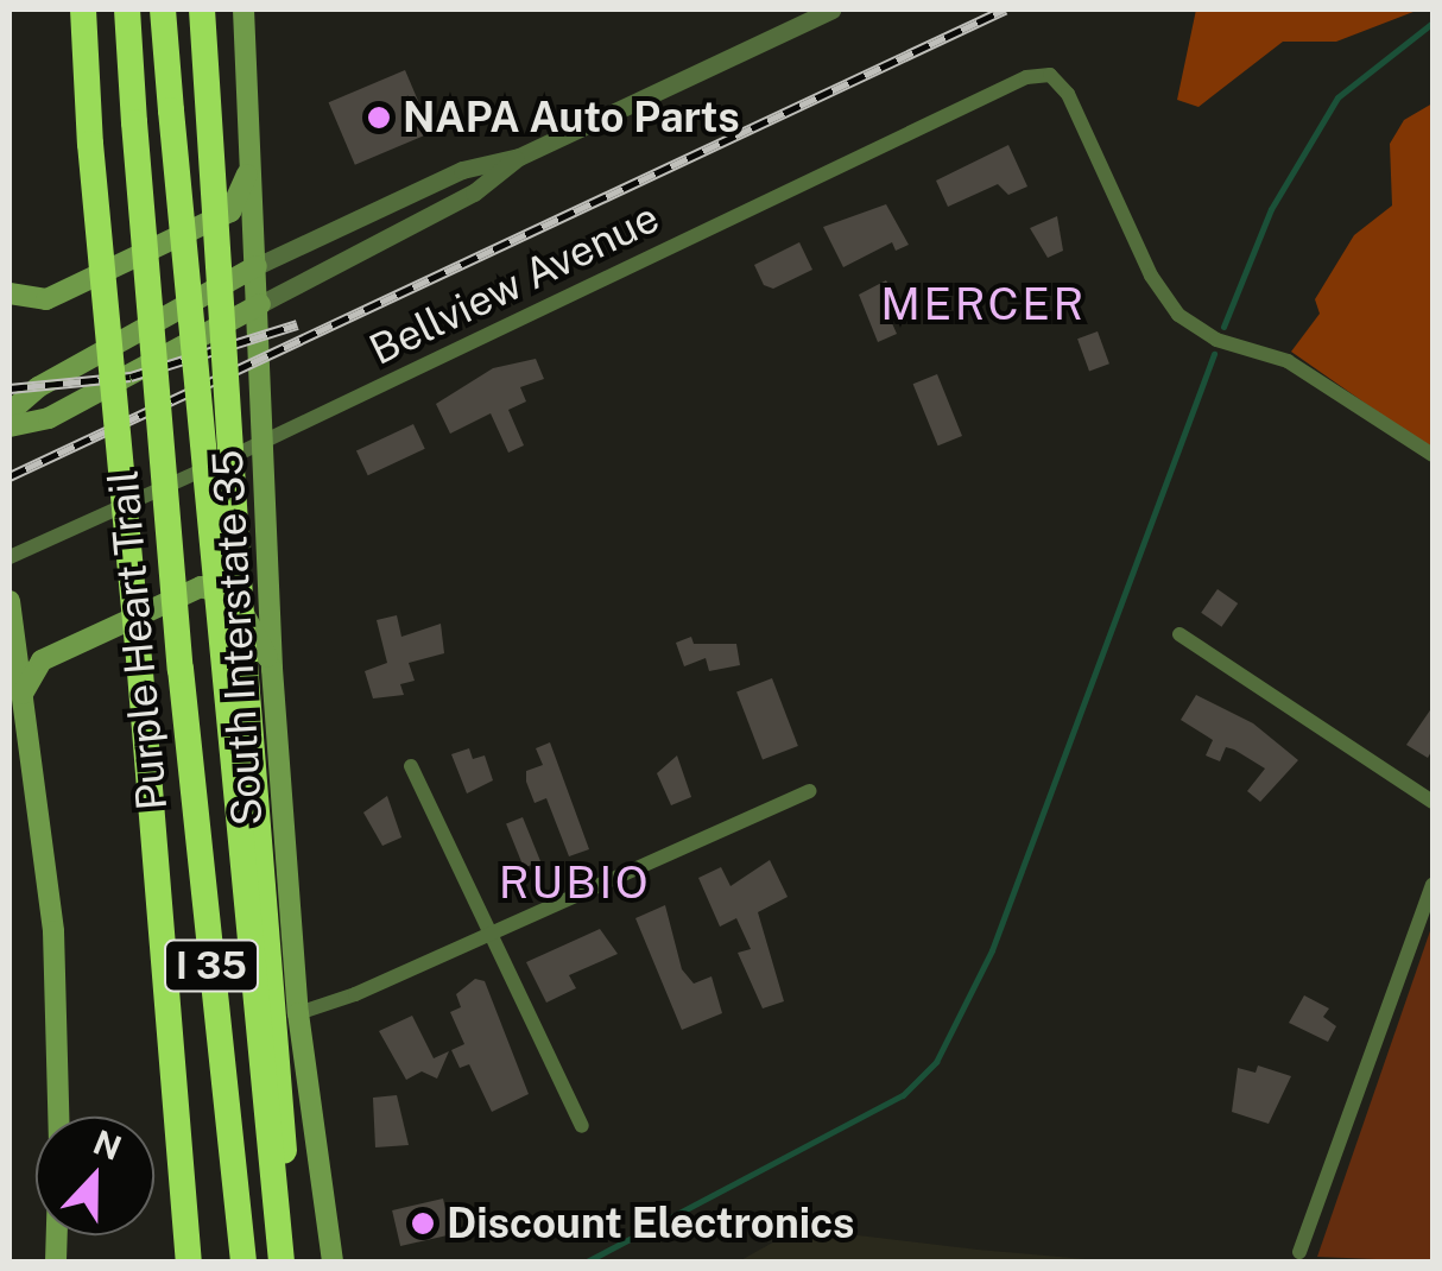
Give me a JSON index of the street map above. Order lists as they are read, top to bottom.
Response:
{
  "streets": {
    "highway": ["Purple Heart Trail", "I 35"],
    "main road": ["South Interstate 35"],
    "street": ["Bellview Avenue"]
  },
  "crossings": [
    ["Bellview Avenue", "South Interstate 35"]
  ],
  "districts": ["MERCER", "RUBIO"],
  "places": ["NAPA Auto Parts", "Discount Electronics"],
  "north": "top"
}
